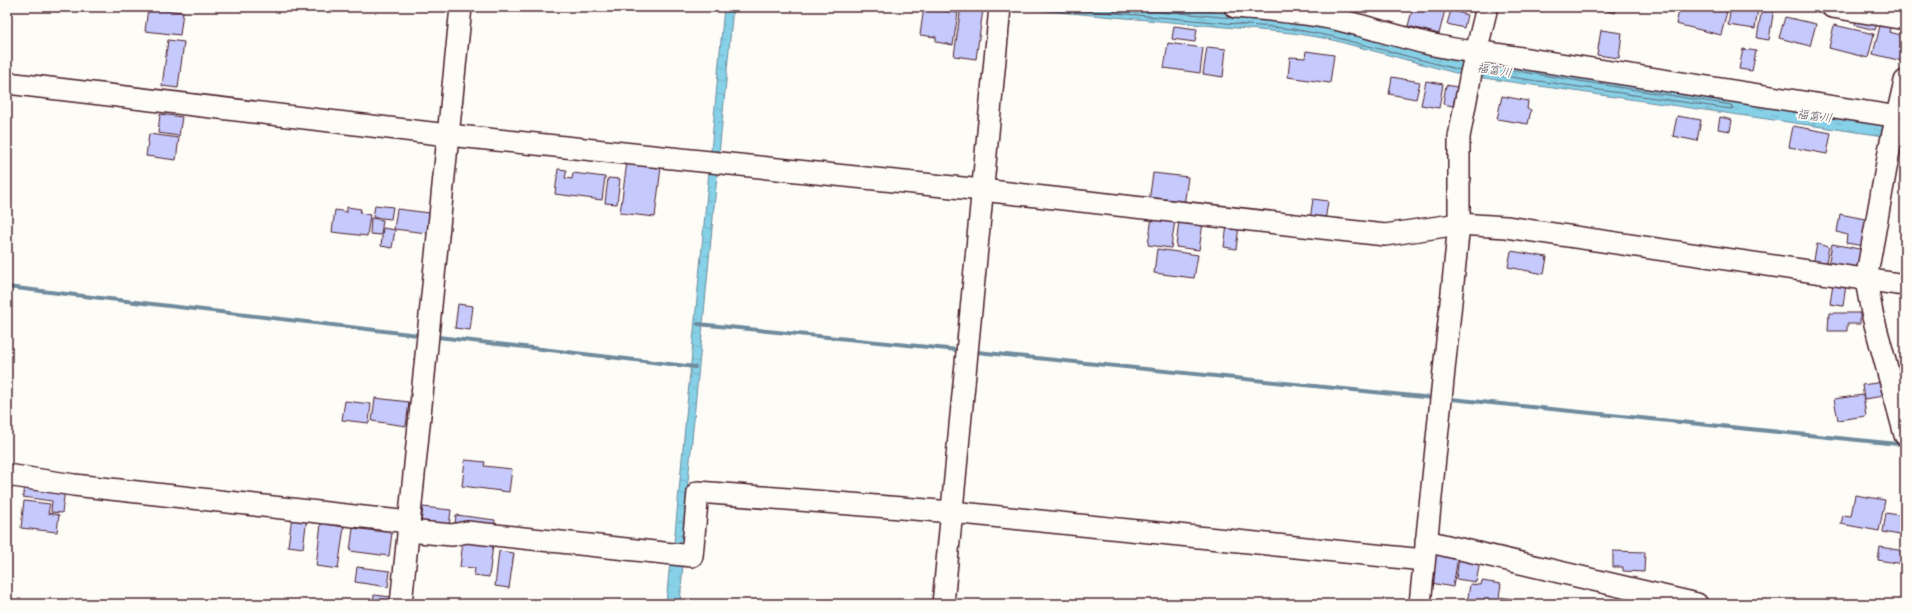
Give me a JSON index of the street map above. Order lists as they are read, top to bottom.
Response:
{
  "water": ["福富川"]
}
